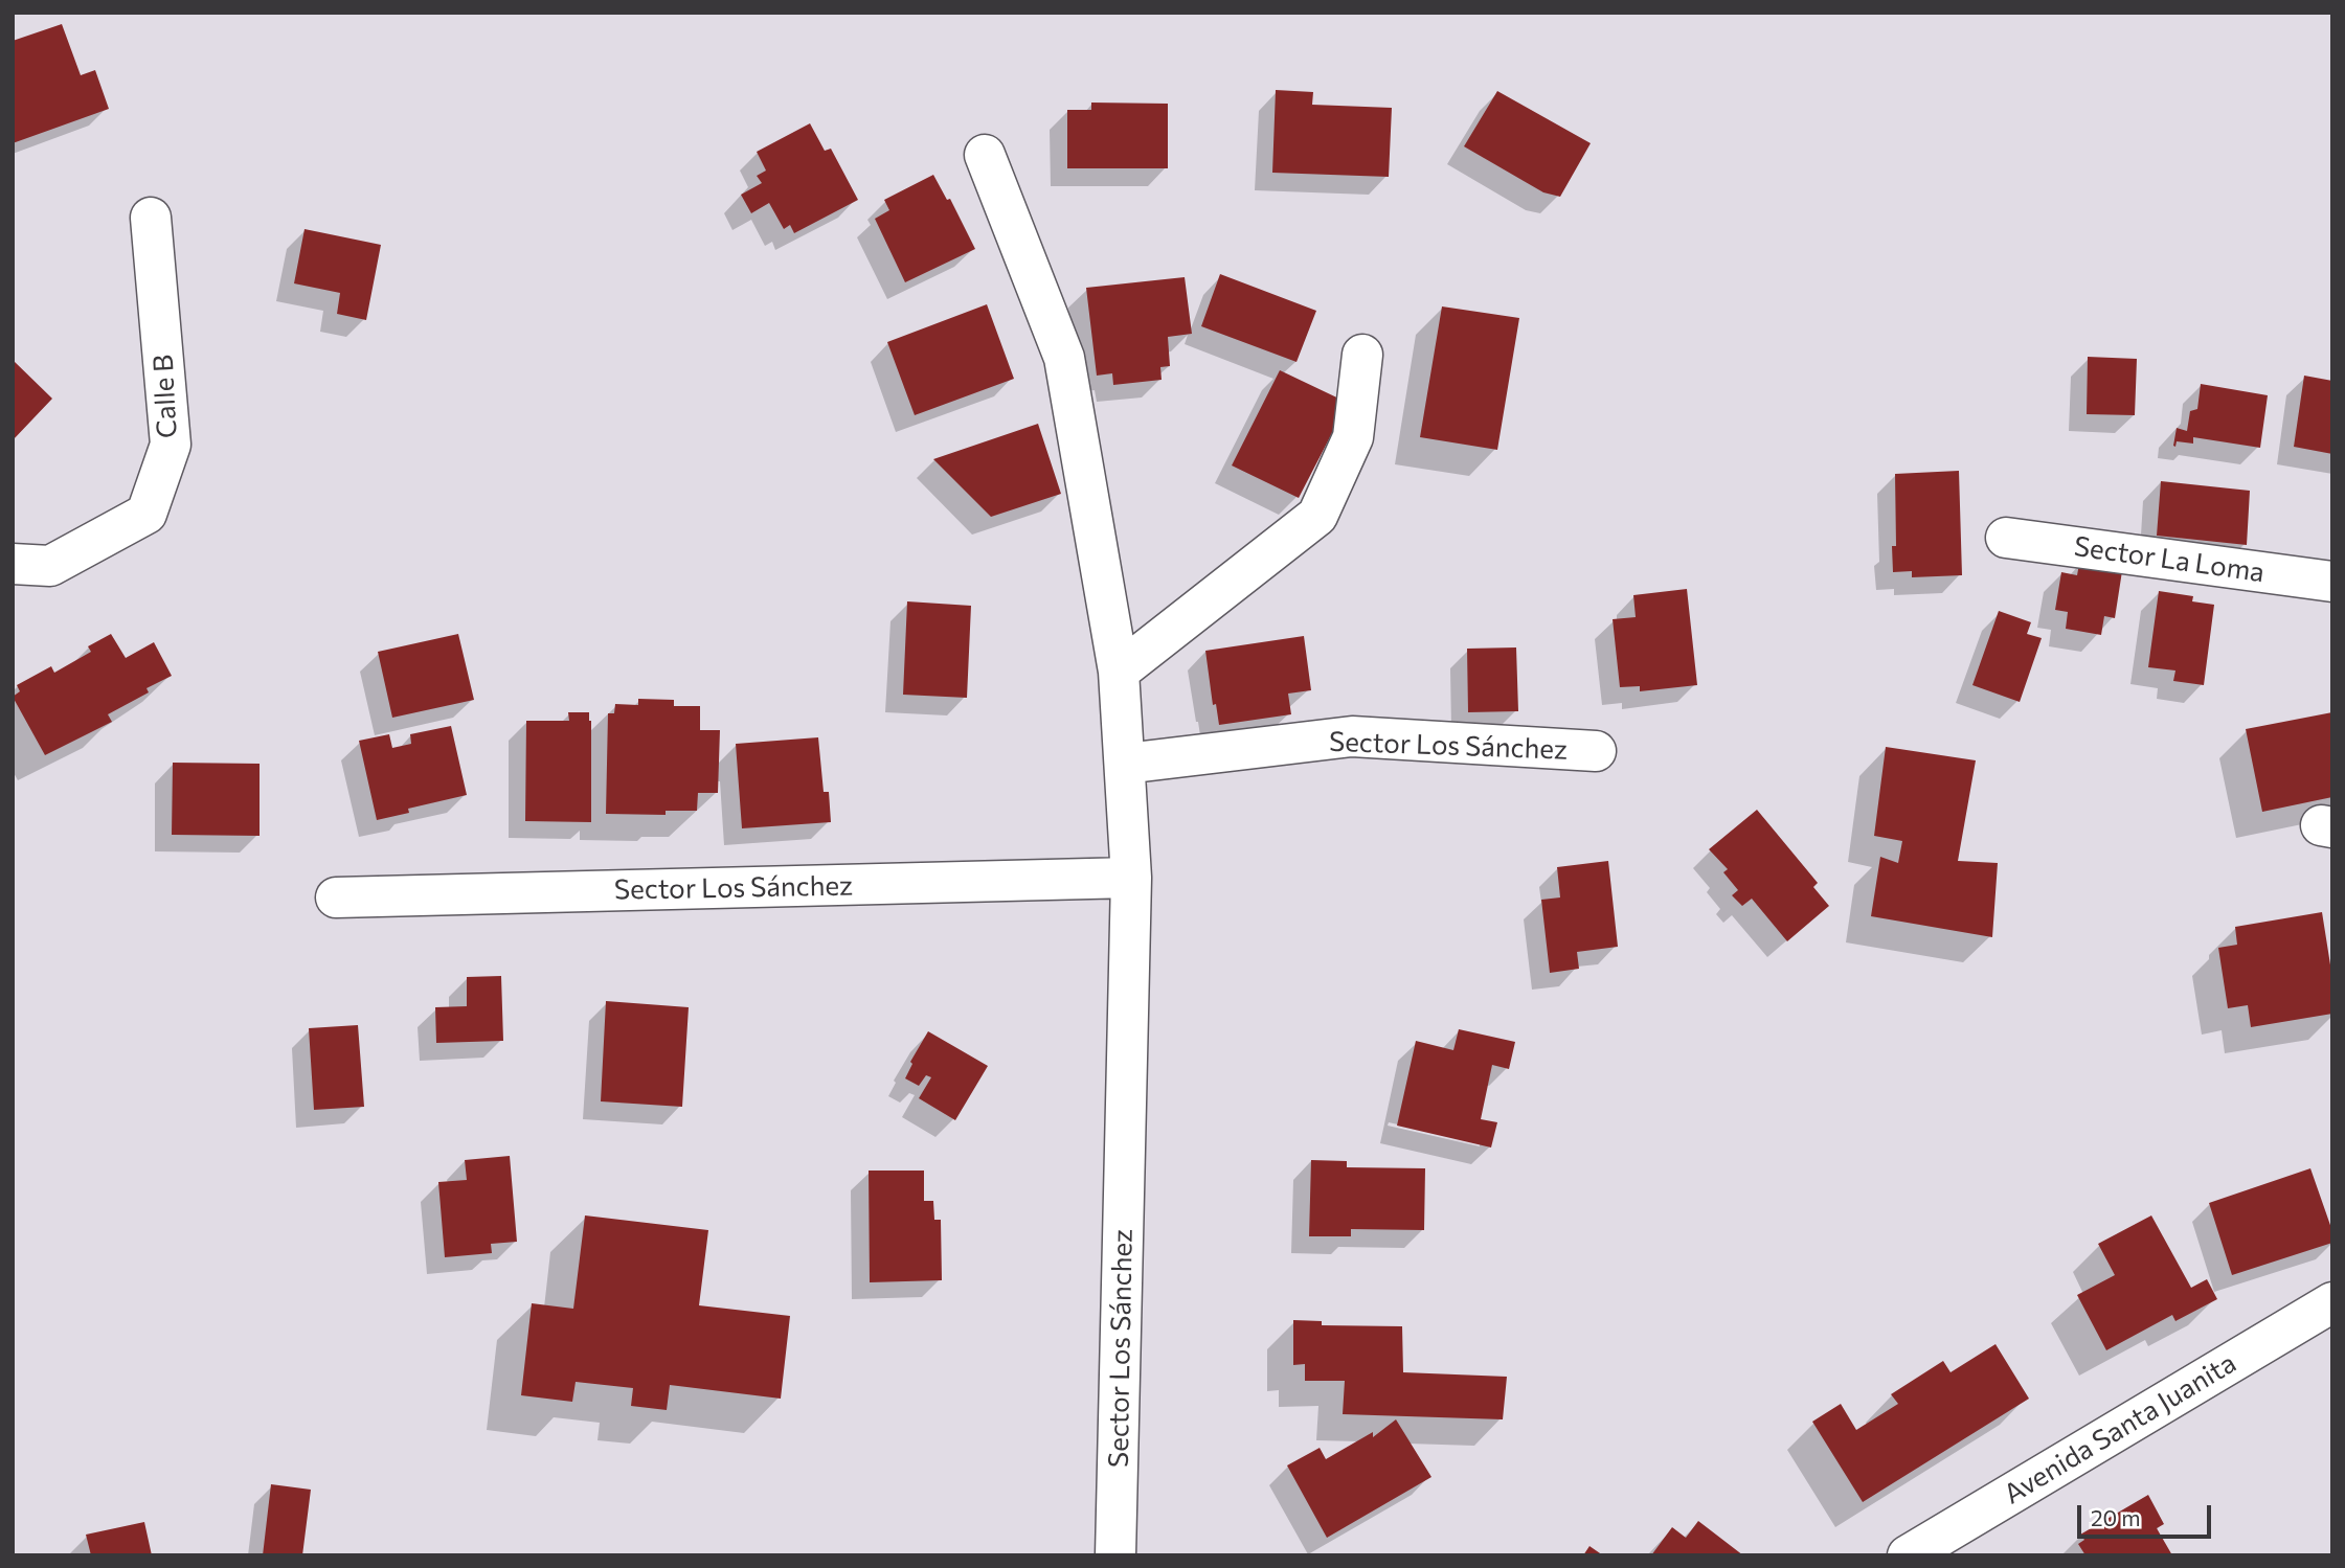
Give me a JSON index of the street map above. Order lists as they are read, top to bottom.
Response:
{
  "streets": {
    "street": [
      "Calle B",
      "Sector La Loma",
      "Sector Los Sánchez",
      "Avenida Santa Juanita"
    ]
  },
  "scale_bar": "20 m"
}
